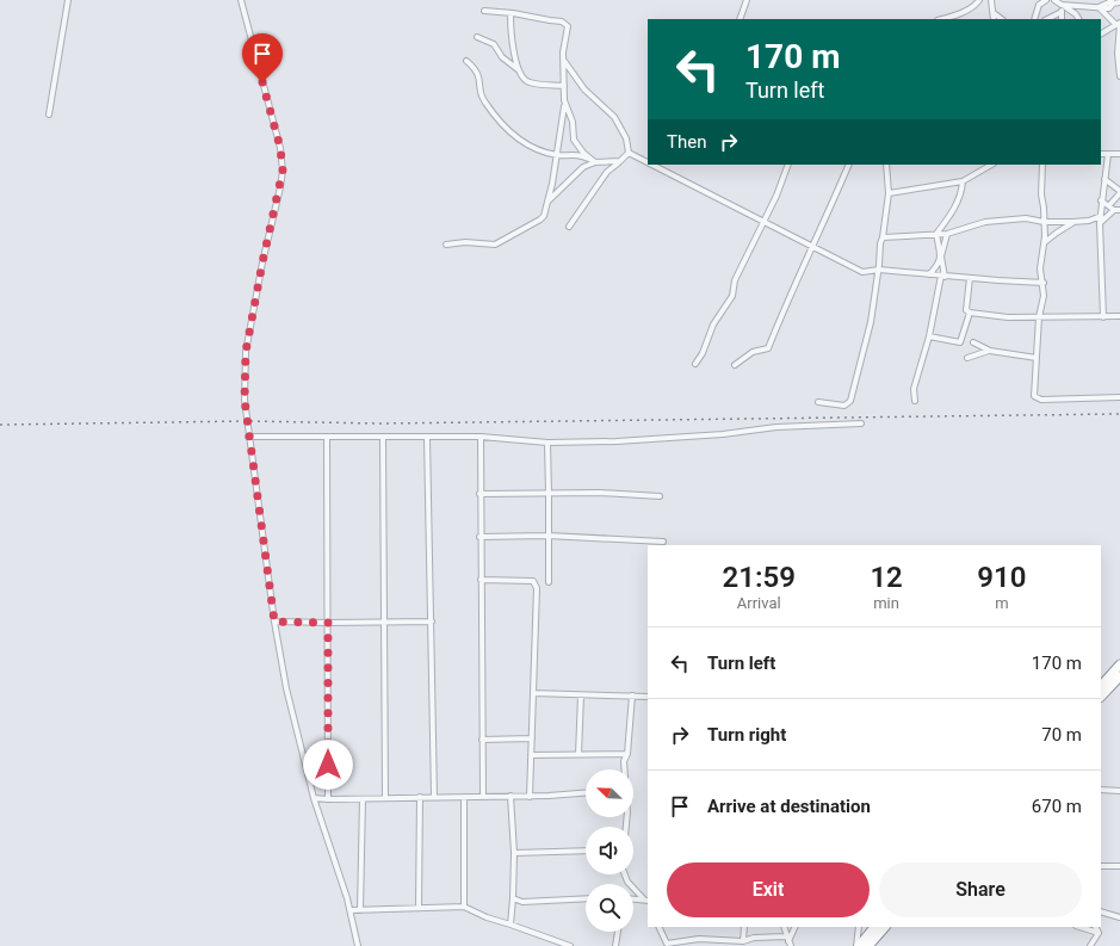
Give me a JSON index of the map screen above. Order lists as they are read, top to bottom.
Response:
{
  "north": "top left",
  "page": {
    "turn": ["170 m", "Turn left"],
    "then": "Then",
    "eta": [
      "21:59",
      "Arrival",
      "12",
      "min",
      "910",
      "m"
    ],
    "list": [
      {
        "name": "Turn left",
        "value": "170 m"
      },
      {
        "name": "Turn right",
        "value": "70 m"
      },
      {
        "name": "Arrive at destination",
        "value": "670 m"
      }
    ],
    "buttons": ["Exit", "Share"]
  }
}
